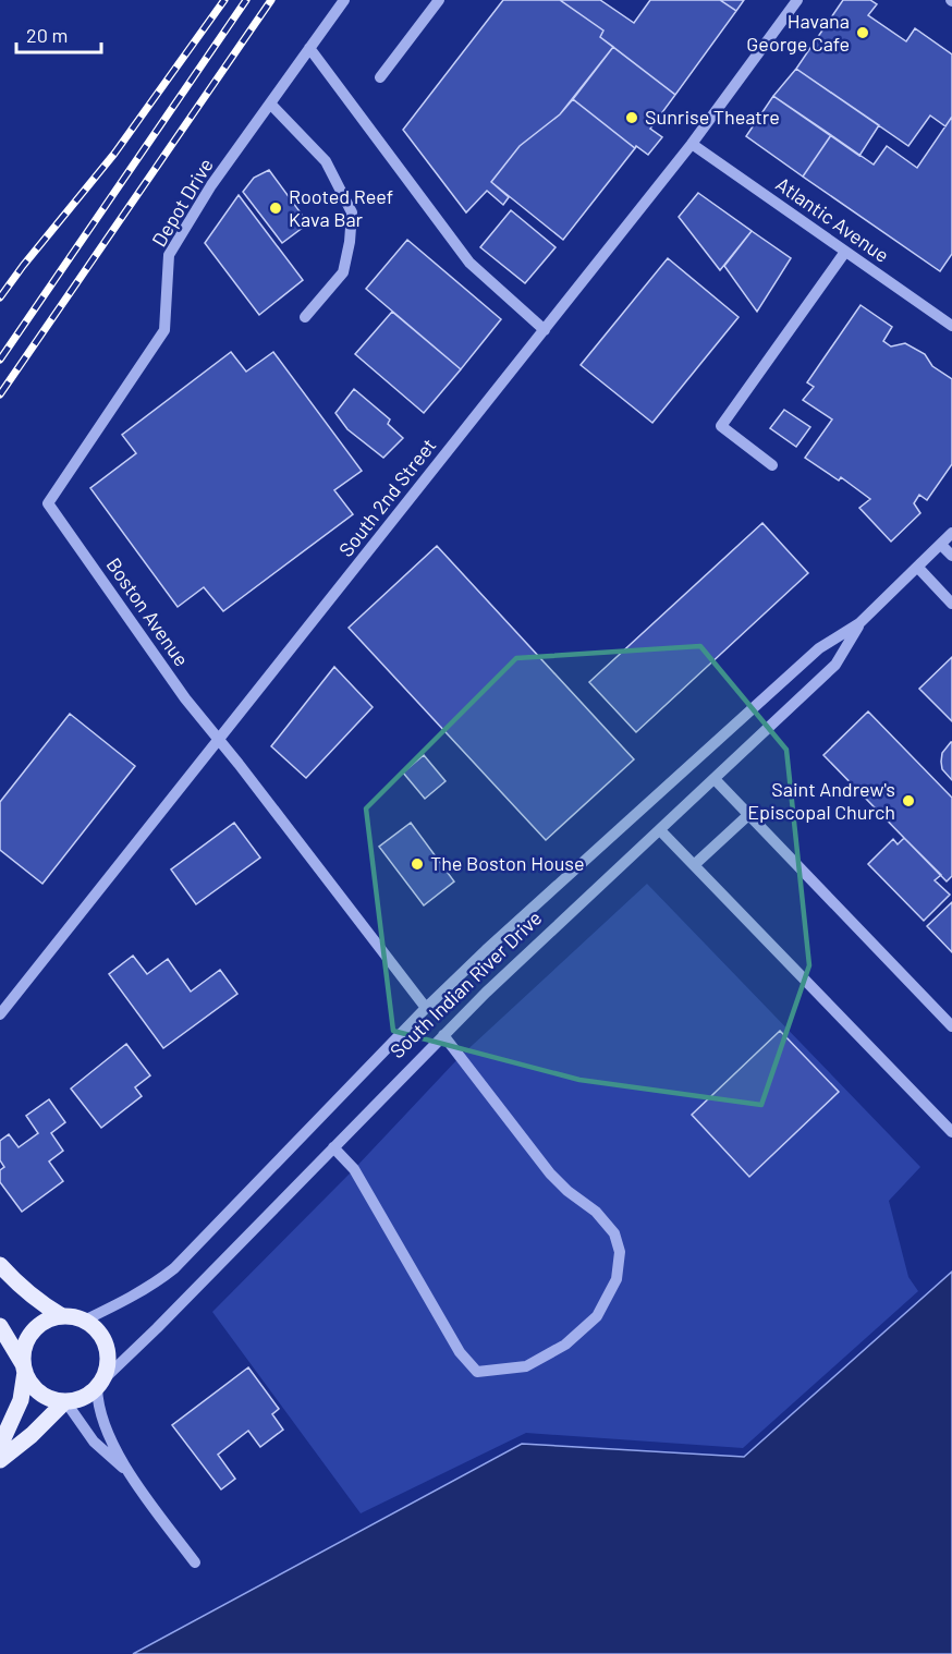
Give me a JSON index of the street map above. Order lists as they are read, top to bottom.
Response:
{
  "streets": {
    "street": [
      "Depot Drive",
      "Atlantic Avenue",
      "South 2nd Street",
      "Boston Avenue",
      "South Indian River Drive"
    ]
  },
  "crossings": [
    ["Depot Drive", "Boston Avenue"],
    ["Atlantic Avenue", "South 2nd Street"],
    ["South 2nd Street", "Boston Avenue"],
    ["Boston Avenue", "South Indian River Drive"]
  ],
  "places": [
    "Havana George Cafe",
    "Sunrise Theatre",
    "Rooted Reef Kava Bar",
    "Saint Andrew's Episcopal Church",
    "The Boston House"
  ],
  "scale_bar": "20 m"
}
